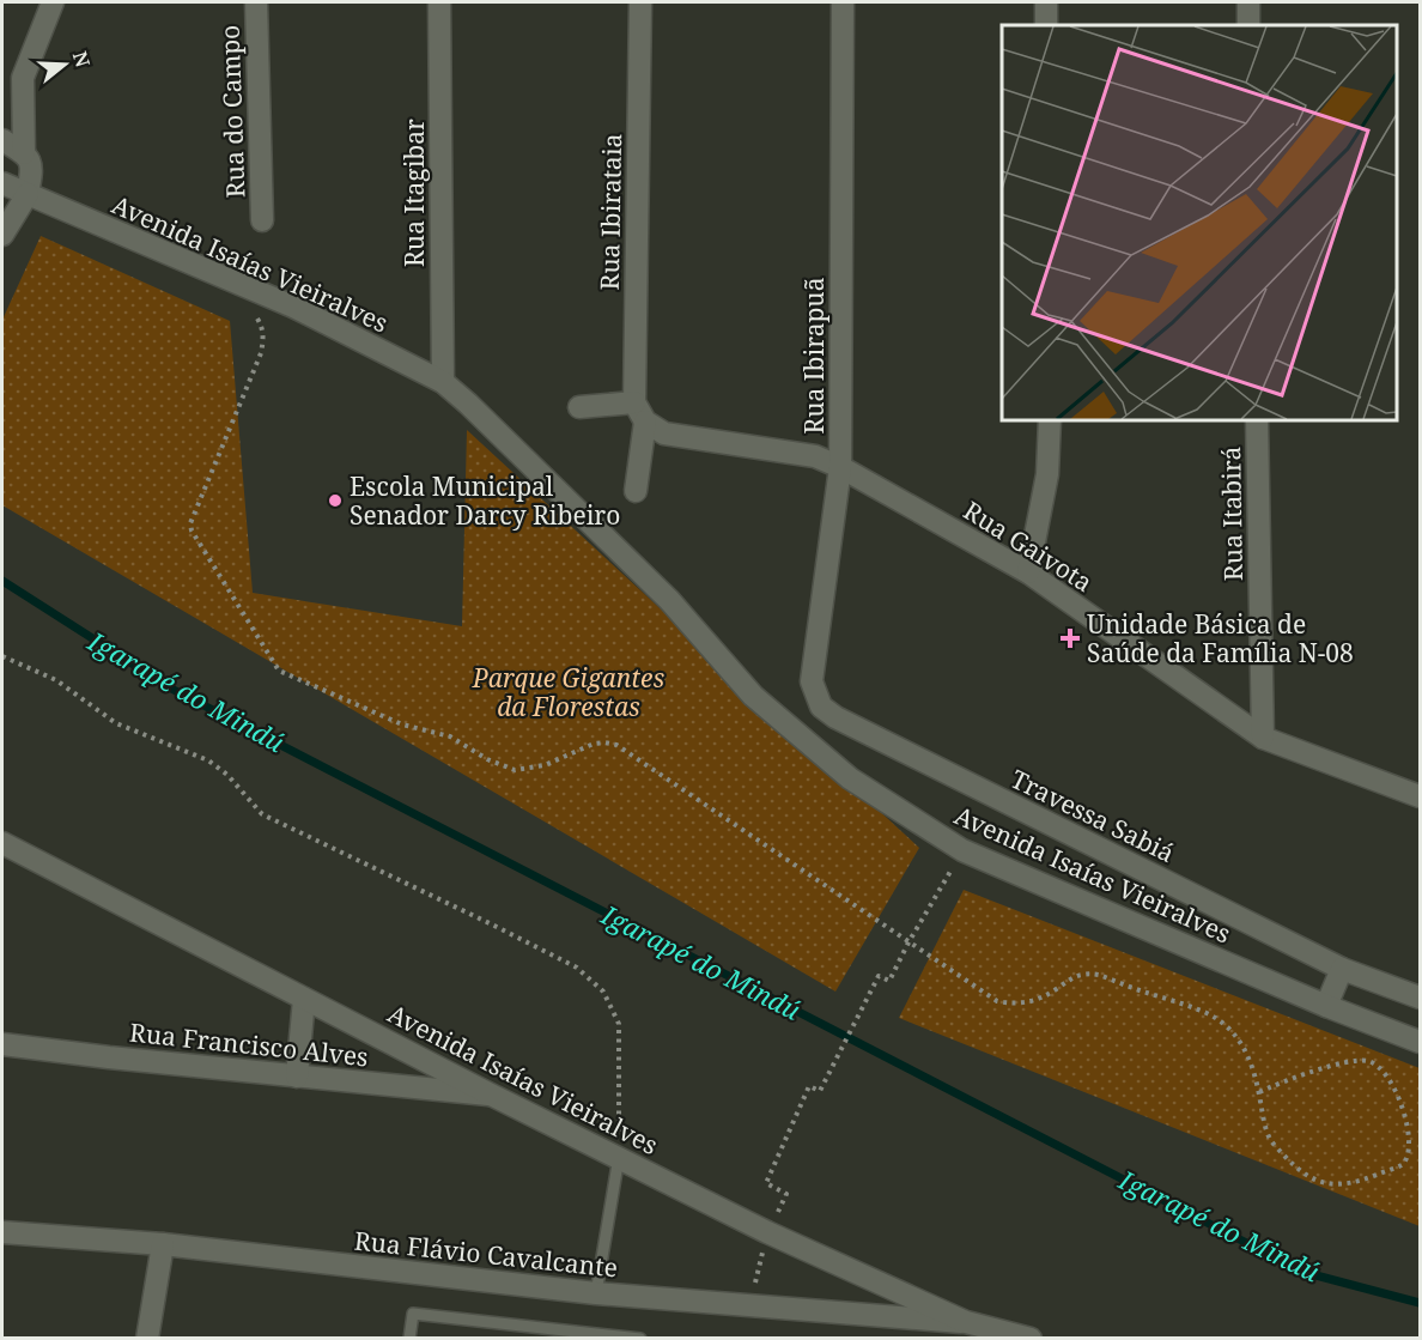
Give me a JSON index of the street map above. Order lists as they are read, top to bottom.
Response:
{
  "streets": {
    "street": [
      "Rua do Campo",
      "Rua Itagibar",
      "Rua Ibirataia",
      "Avenida Isaías Vieiralves",
      "Rua Ibirapuã",
      "Rua Itabirá",
      "Rua Gaivota",
      "Travessa Sabiá",
      "Rua Francisco Alves",
      "Rua Flávio Cavalcante"
    ]
  },
  "crossings": [
    ["Rua Itagibar", "Avenida Isaías Vieiralves"],
    ["Rua Ibirataia", "Rua Gaivota"],
    ["Avenida Isaías Vieiralves", "Rua Francisco Alves"],
    ["Avenida Isaías Vieiralves", "Rua Flávio Cavalcante"],
    ["Rua Ibirapuã", "Rua Gaivota"],
    ["Rua Ibirapuã", "Travessa Sabiá"],
    ["Rua Itabirá", "Rua Gaivota"]
  ],
  "water": ["Igarapé do Mindú"],
  "parks": ["Parque Gigantes da Florestas"],
  "places": {
    "other": ["Escola Municipal Senador Darcy Ribeiro"],
    "health": ["Unidade Básica de Saúde da Família N-08"]
  },
  "north": "right"
}
